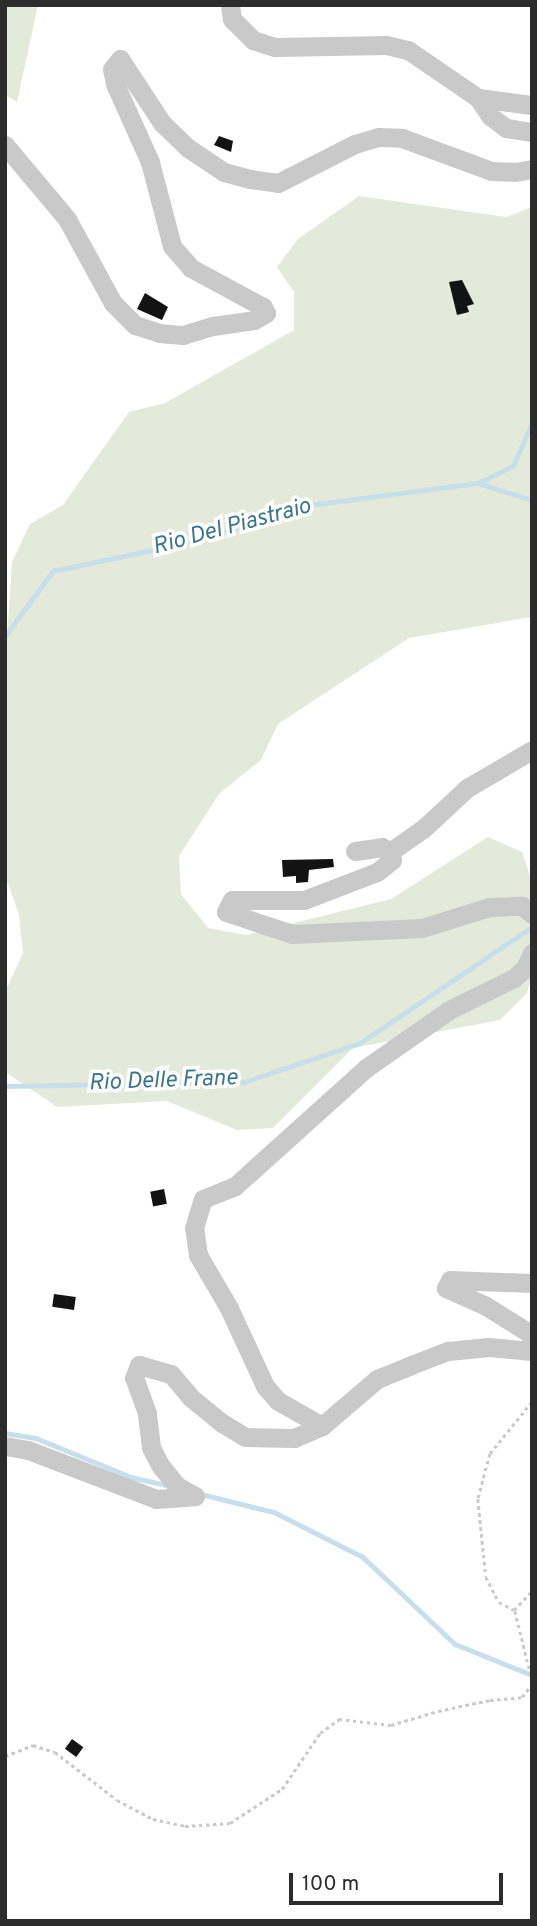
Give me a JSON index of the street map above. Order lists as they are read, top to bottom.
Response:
{
  "water": ["Rio Del Piastraio", "Rio Delle Frane"],
  "scale_bar": "100 m"
}
